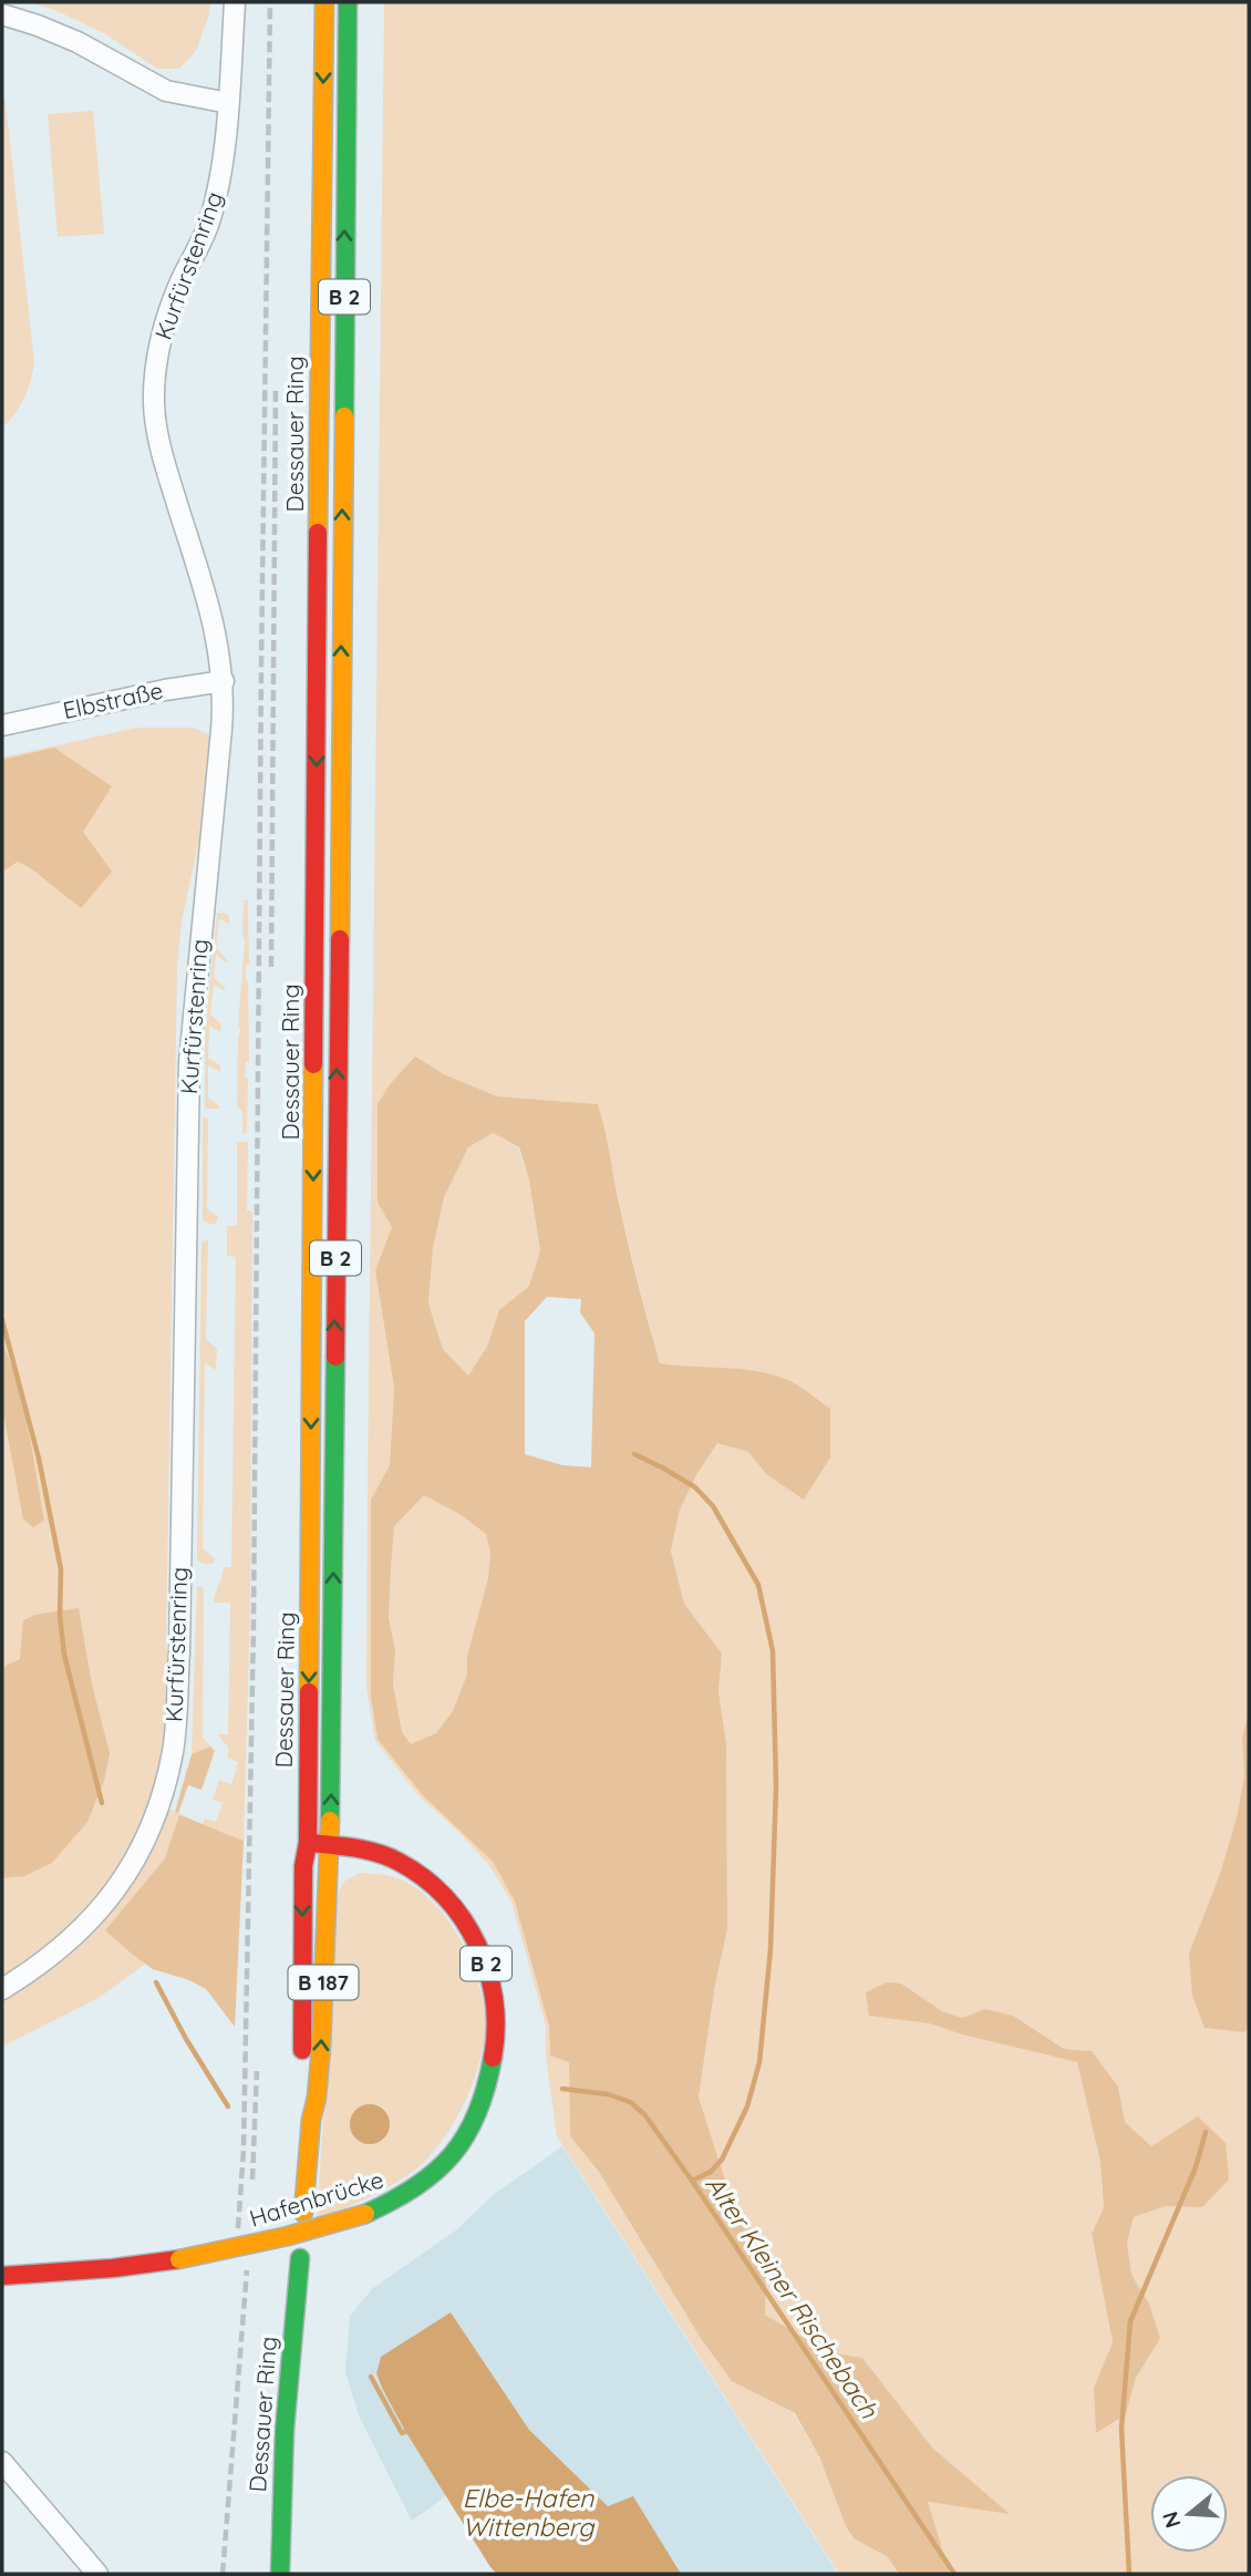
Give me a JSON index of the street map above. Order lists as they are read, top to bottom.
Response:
{
  "streets": {
    "main road": [
      "B 2",
      "Dessauer Ring",
      "B 187",
      "Hafenbrücke"
    ],
    "street": ["Kurfürstenring", "Elbstraße"]
  },
  "crossings": [
    ["Kurfürstenring", "Elbstraße"],
    ["B 2", "Dessauer Ring"],
    ["B 2", "Hafenbrücke"],
    ["Dessauer Ring", "Hafenbrücke"]
  ],
  "water": ["Alter Kleiner Rischebach", "Elbe-Hafen Wittenberg"],
  "north": "left"
}
